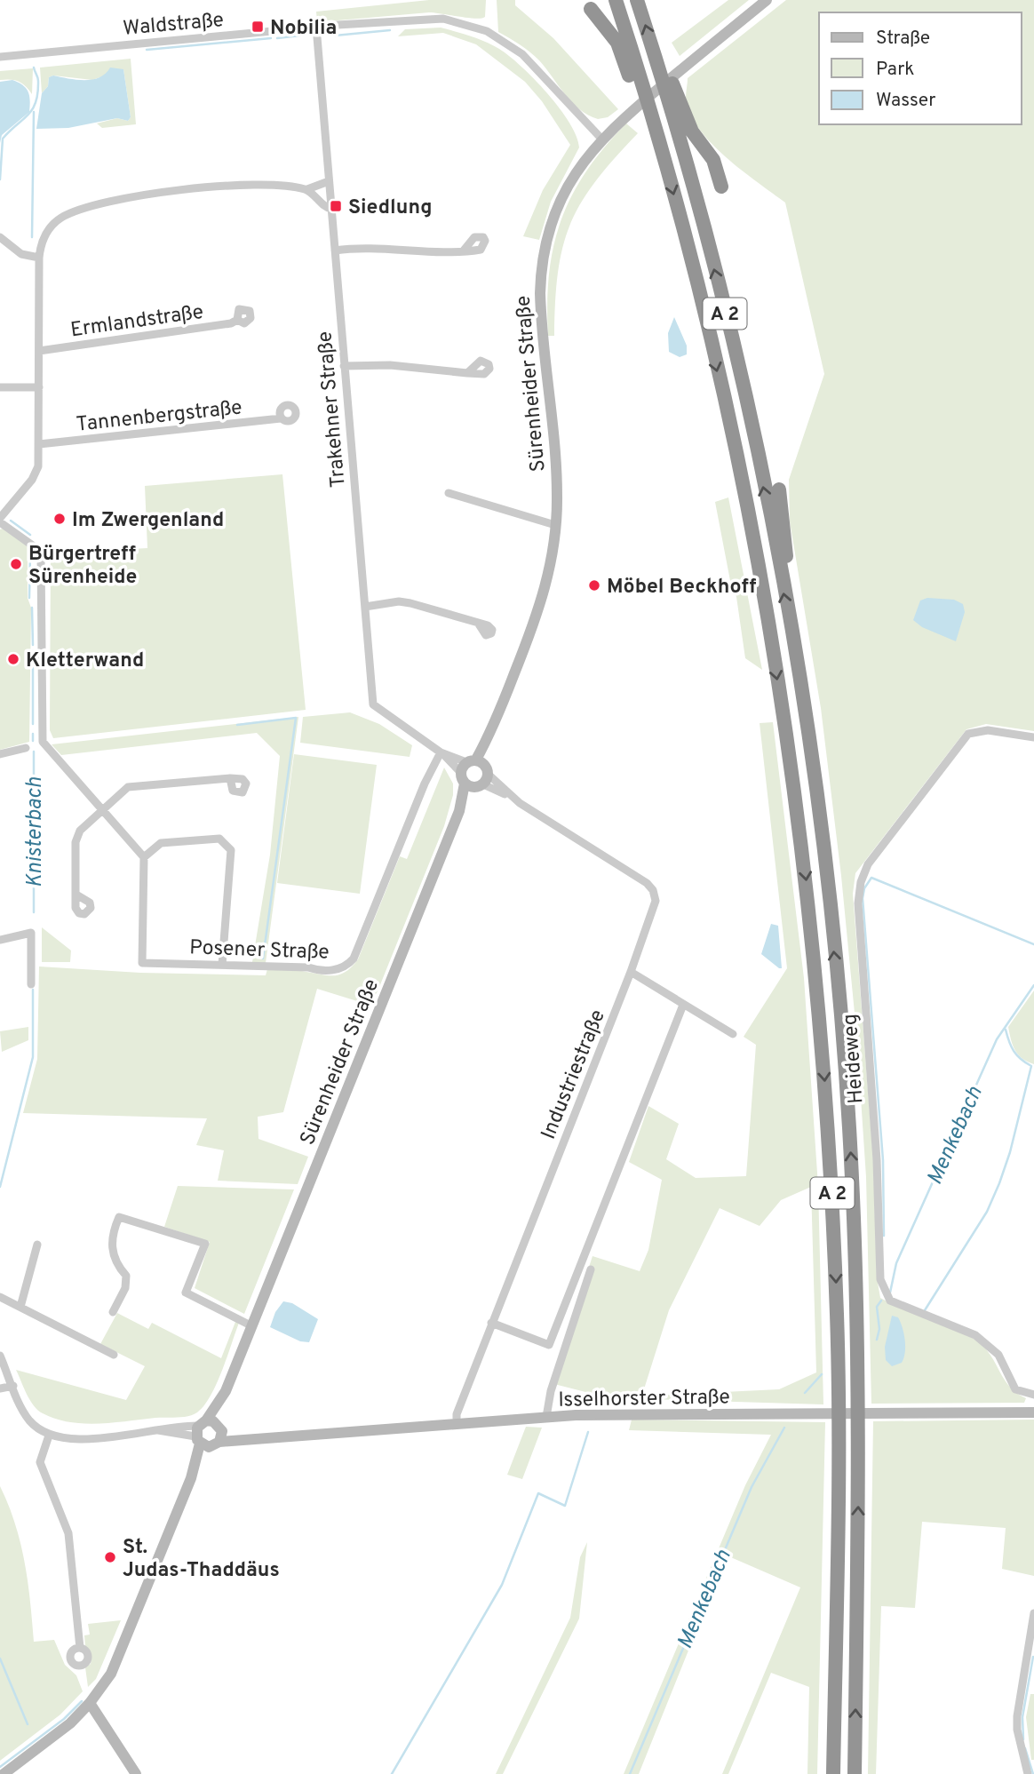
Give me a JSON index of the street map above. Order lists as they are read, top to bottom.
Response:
{
  "streets": {
    "highway": ["A 2"],
    "main road": ["Sürenheider Straße", "Isselhorster Straße"],
    "street": [
      "Waldstraße",
      "Ermlandstraße",
      "Trakehner Straße",
      "Tannenbergstraße",
      "Posener Straße",
      "Heideweg",
      "Industriestraße"
    ]
  },
  "crossings": [
    ["Waldstraße", "Sürenheider Straße"],
    ["Waldstraße", "Trakehner Straße"],
    ["Sürenheider Straße", "Trakehner Straße"],
    ["Sürenheider Straße", "Industriestraße"],
    ["Sürenheider Straße", "Isselhorster Straße"],
    ["Trakehner Straße", "Posener Straße"],
    ["Trakehner Straße", "Industriestraße"],
    ["Industriestraße", "Isselhorster Straße"]
  ],
  "water": ["Knisterbach", "Menkebach"],
  "places": {
    "transit": ["Nobilia", "Siedlung"],
    "other": [
      "Im Zwergenland",
      "Bürgertreff Sürenheide",
      "Möbel Beckhoff",
      "Kletterwand",
      "St. Judas-Thaddäus"
    ]
  },
  "legend": ["Straße", "Park", "Wasser"]
}
